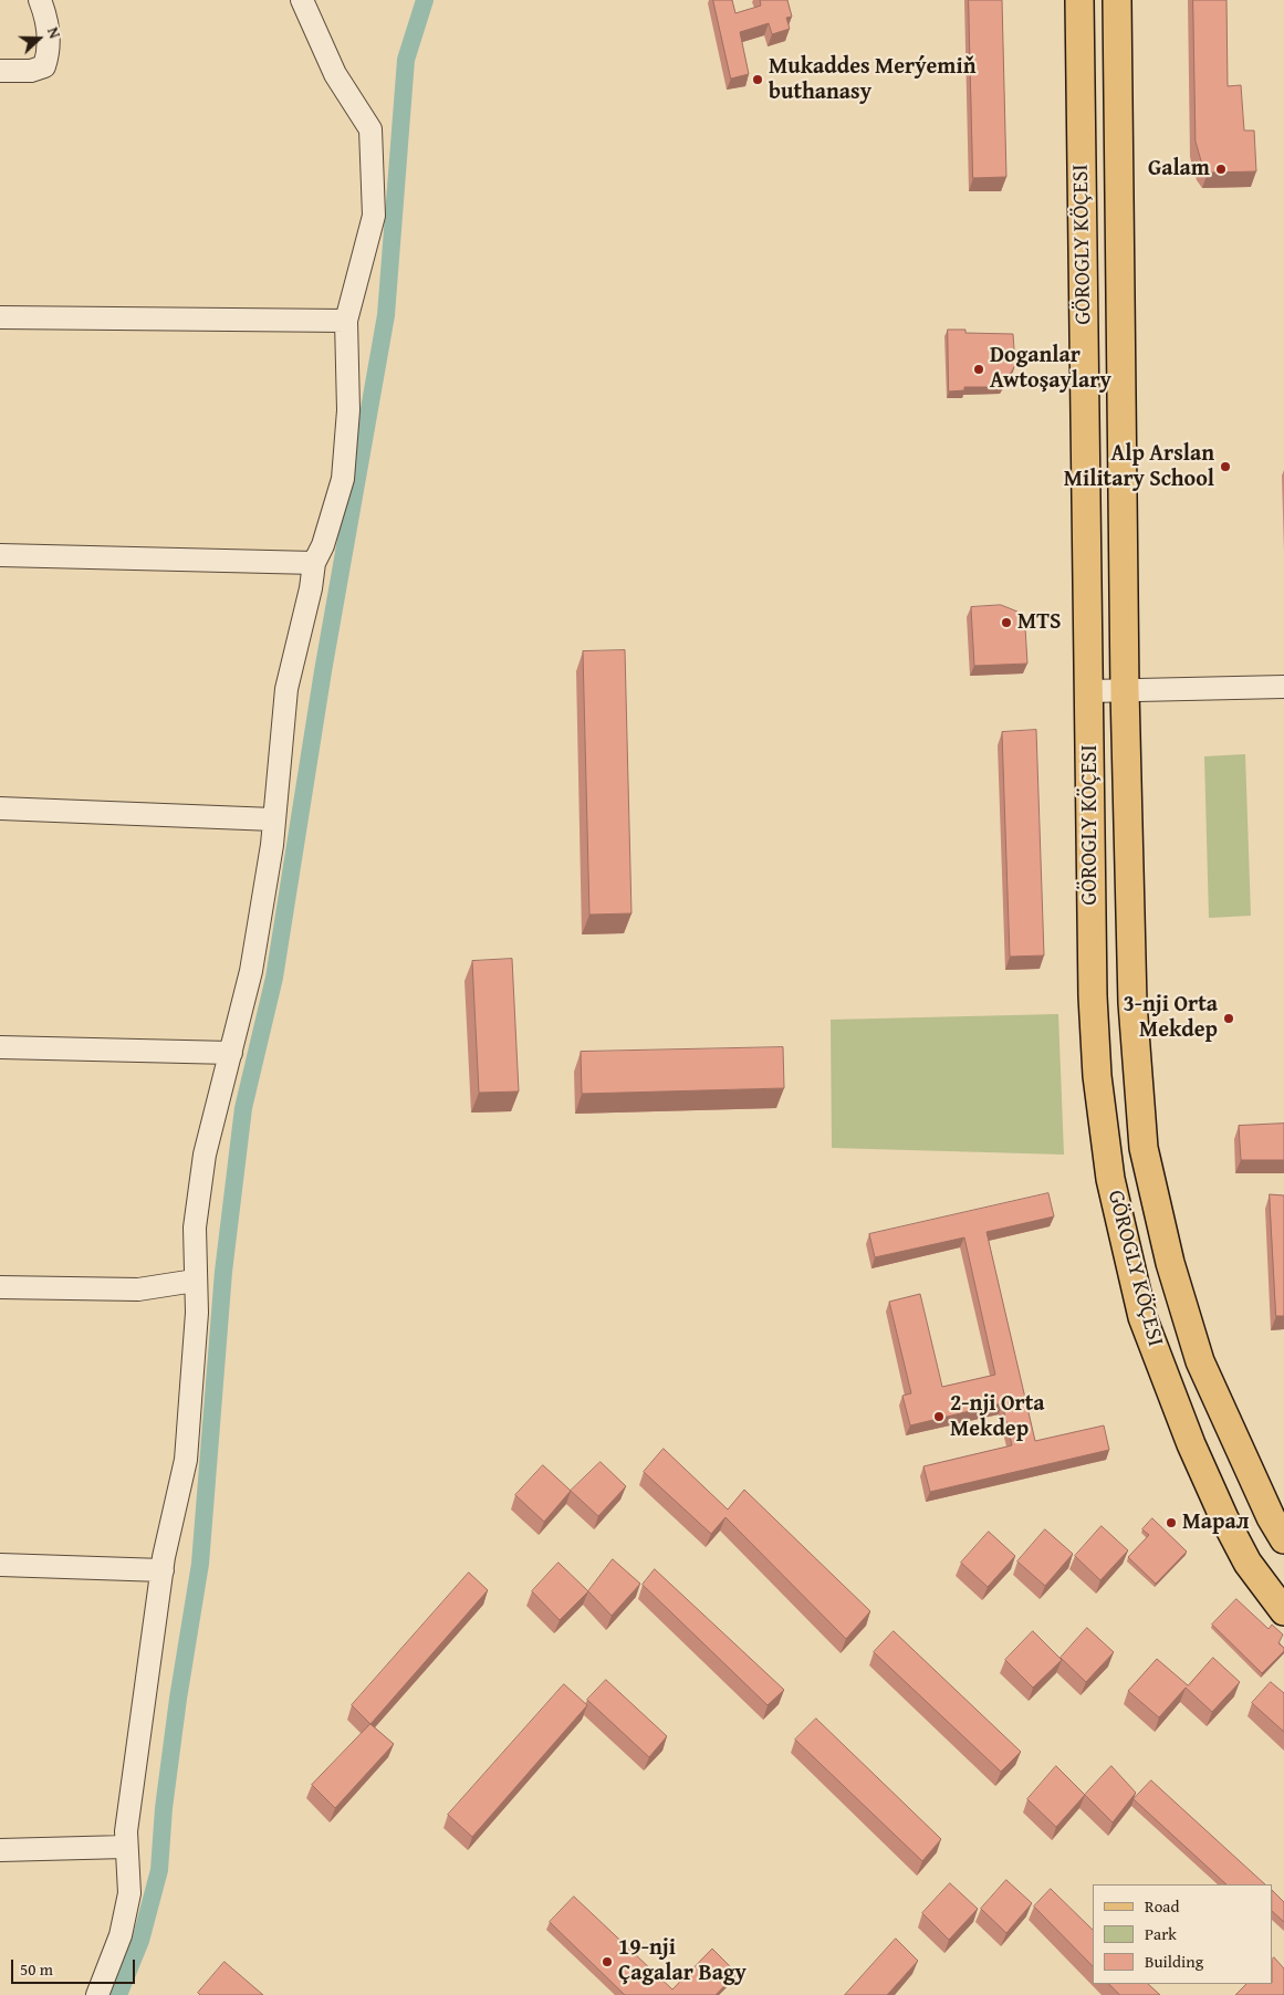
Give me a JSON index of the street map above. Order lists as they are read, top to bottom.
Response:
{
  "streets": {
    "main road": ["GÖROGLY KÖÇESI"]
  },
  "places": [
    "Mukaddes Merýemiň buthanasy",
    "Galam",
    "Doganlar Awtoşaylary",
    "Alp Arslan Military School",
    "MTS",
    "3-nji Orta Mekdep",
    "2-nji Orta Mekdep",
    "Марал",
    "19-nji Çagalar Bagy"
  ],
  "legend": ["Road", "Park", "Building"],
  "scale_bar": "50 m",
  "north": "right"
}
